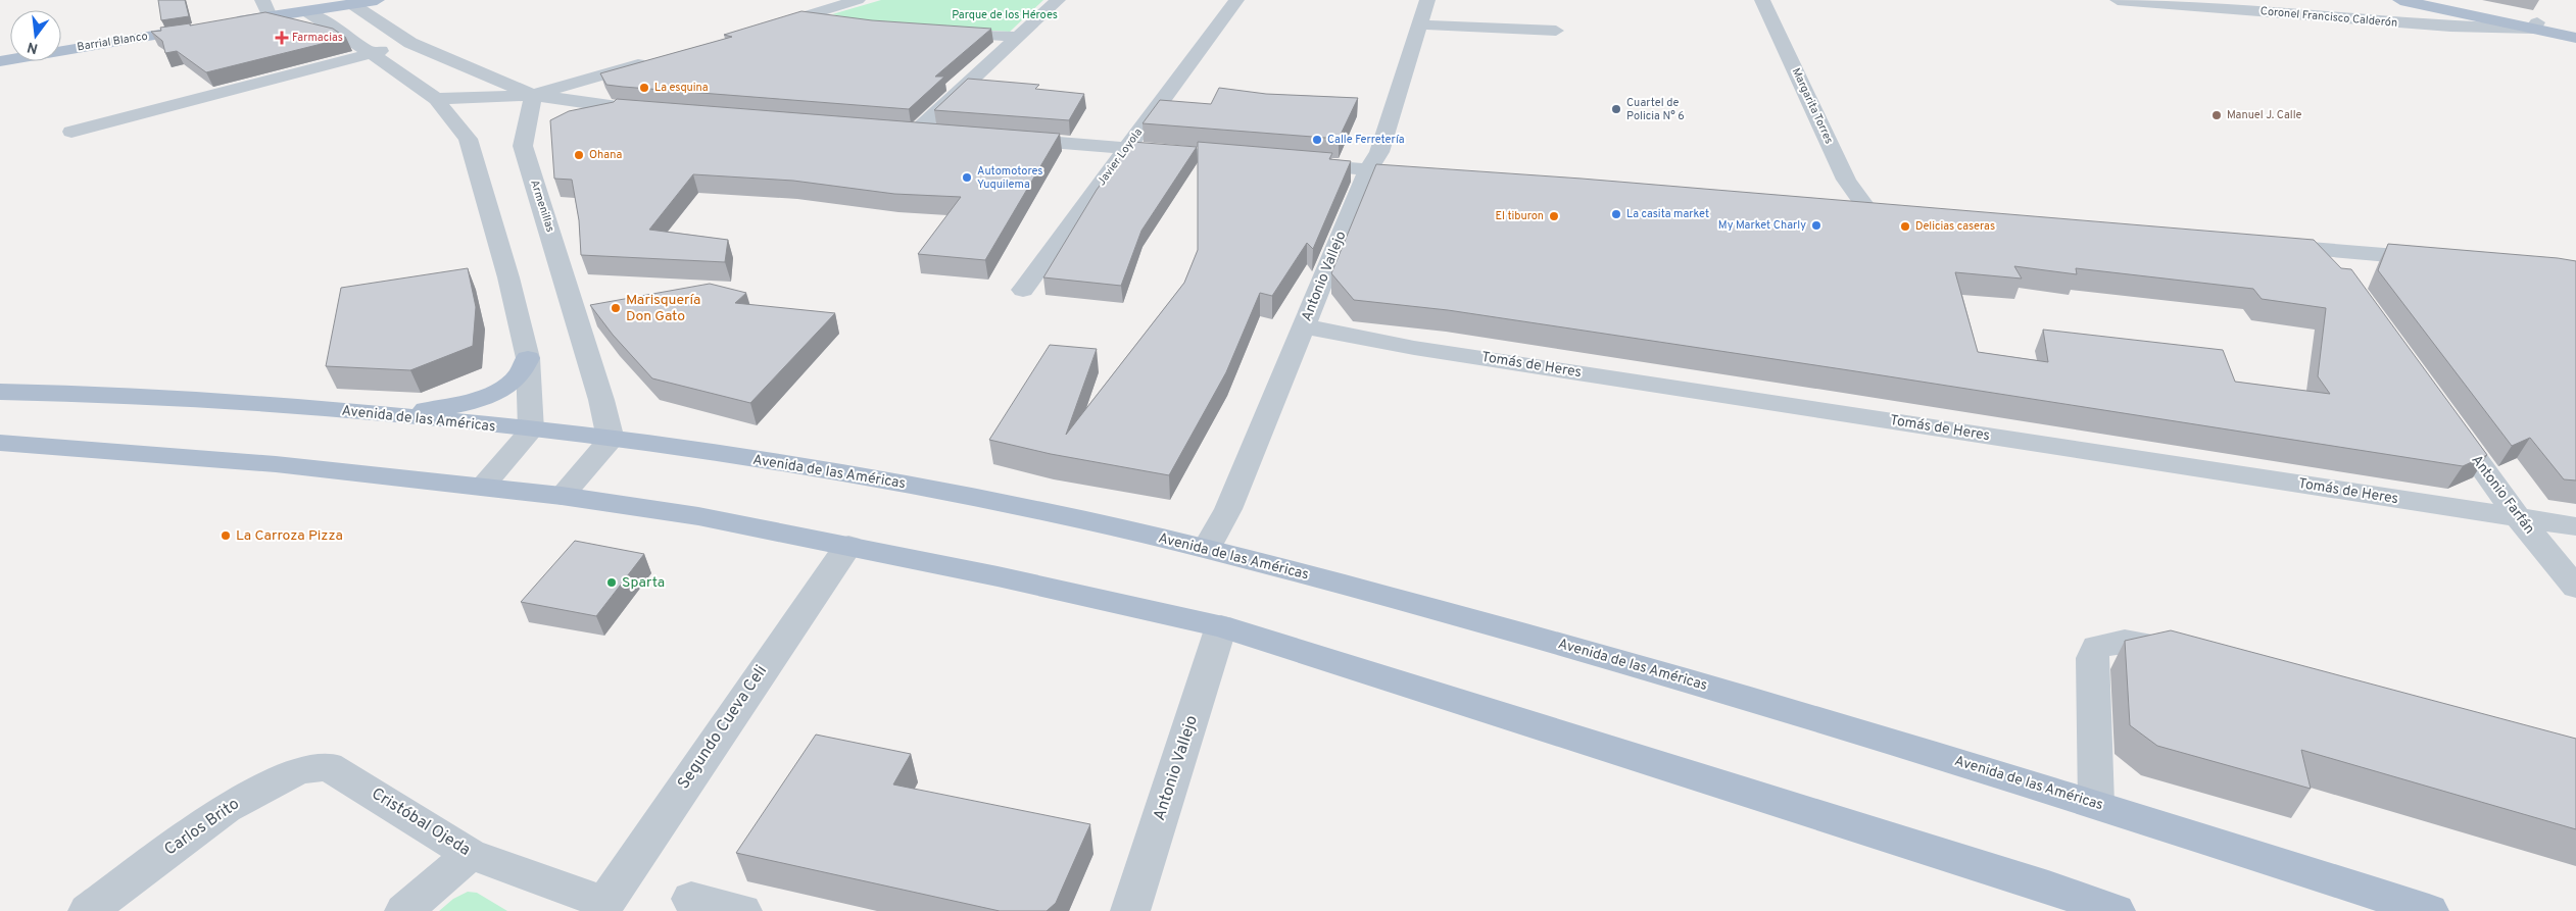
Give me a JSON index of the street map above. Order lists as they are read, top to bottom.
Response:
{
  "streets": {
    "main road": ["Barrial Blanco", "Avenida de las Américas"],
    "street": [
      "Coronel Francisco Calderón",
      "Margarita Torres",
      "Javier Loyola",
      "Armenillas",
      "Antonio Vallejo",
      "Tomás de Heres",
      "Antonio Farfán",
      "Segundo Cueva Celi",
      "Cristóbal Ojeda",
      "Carlos Brito"
    ]
  },
  "crossings": [
    ["Armenillas", "Avenida de las Américas"],
    ["Antonio Vallejo", "Tomás de Heres"],
    ["Antonio Vallejo", "Avenida de las Américas"],
    ["Tomás de Heres", "Antonio Farfán"],
    ["Segundo Cueva Celi", "Cristóbal Ojeda"],
    ["Cristóbal Ojeda", "Carlos Brito"]
  ],
  "parks": ["Parque de los Héroes"],
  "places": {
    "health": ["Farmacias"],
    "other": [
      "La esquina",
      "Cuartel de Policia N° 6",
      "Manuel J. Calle",
      "Calle Ferretería",
      "Ohana",
      "Automotores Yuquilema",
      "La casita market",
      "El tiburon",
      "My Market Charly",
      "Delicias caseras",
      "Marisquería Don Gato",
      "La Carroza Pizza",
      "Sparta"
    ]
  },
  "north": "bottom"
}
